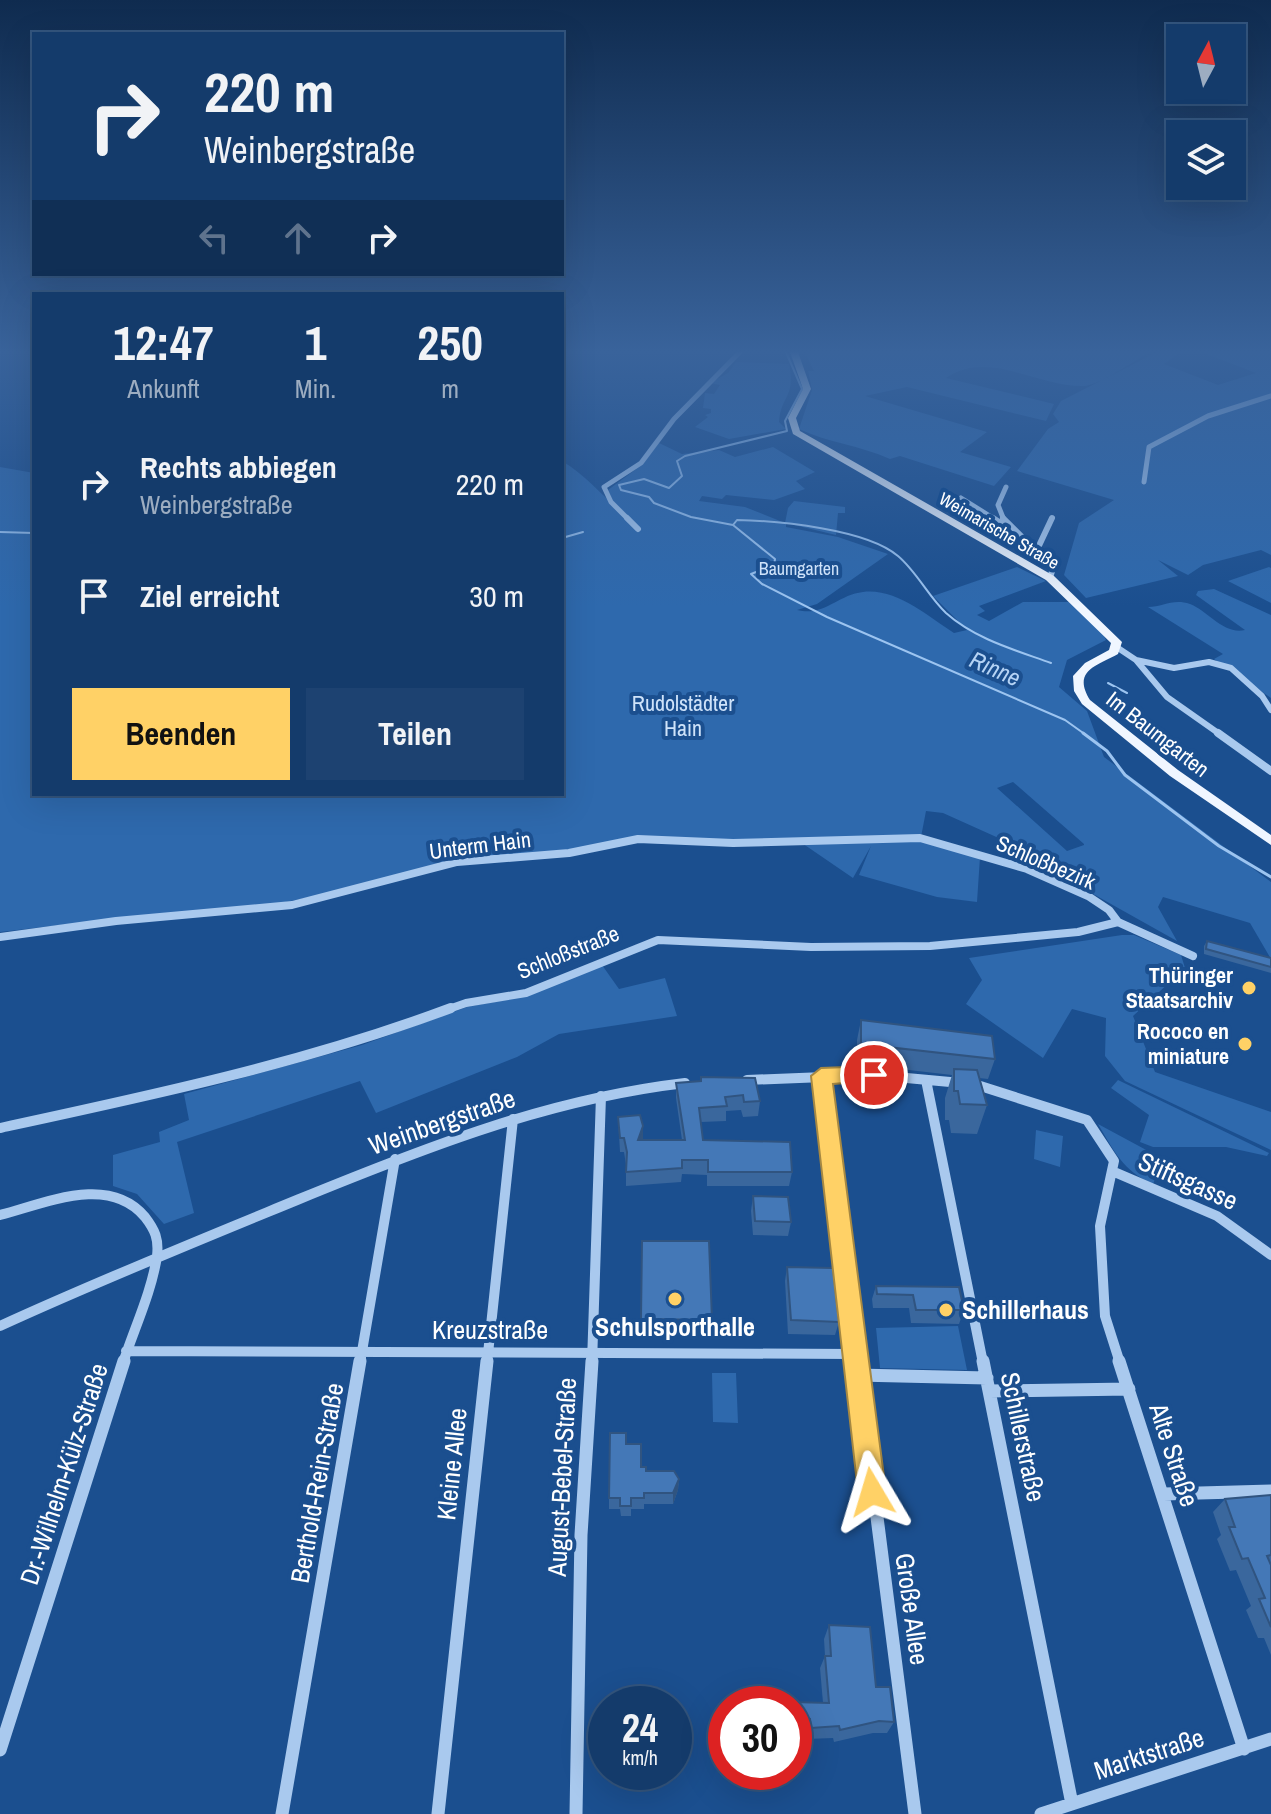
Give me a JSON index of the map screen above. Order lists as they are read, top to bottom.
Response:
{
  "streets": {
    "main road": ["Weimarische Straße", "Im Baumgarten"],
    "street": [
      "Unterm Hain",
      "Schloßbezirk",
      "Schloßstraße",
      "Weinbergstraße",
      "Stiftsgasse",
      "Kreuzstraße",
      "Schillerstraße",
      "Alte Straße",
      "Kleine Allee",
      "Dr.-Wilhelm-Külz-Straße",
      "August-Bebel-Straße",
      "Berthold-Rein-Straße",
      "Große Allee",
      "Marktstraße"
    ]
  },
  "crossings": [
    ["Weimarische Straße", "Im Baumgarten"],
    ["Unterm Hain", "Schloßbezirk"],
    ["Schloßbezirk", "Schloßstraße"],
    ["Weinbergstraße", "Kleine Allee"],
    ["Weinbergstraße", "Dr.-Wilhelm-Külz-Straße"],
    ["Weinbergstraße", "August-Bebel-Straße"],
    ["Weinbergstraße", "Berthold-Rein-Straße"],
    ["Stiftsgasse", "Schillerstraße"],
    ["Stiftsgasse", "Alte Straße"],
    ["Kreuzstraße", "Kleine Allee"],
    ["Kreuzstraße", "Dr.-Wilhelm-Külz-Straße"],
    ["Kreuzstraße", "August-Bebel-Straße"],
    ["Kreuzstraße", "Berthold-Rein-Straße"],
    ["Kreuzstraße", "Große Allee"],
    ["Schillerstraße", "Marktstraße"],
    ["Alte Straße", "Marktstraße"]
  ],
  "water": ["Rinne"],
  "parks": ["Baumgarten", "Rudolstädter Hain"],
  "places": [
    "Thüringer Staatsarchiv",
    "Rococo en miniature",
    "Schulsporthalle",
    "Schillerhaus"
  ],
  "north": "top",
  "page": {
    "turn": ["220 m", "Weinbergstraße"],
    "eta": [
      "12:47",
      "Ankunft",
      "1",
      "Min.",
      "250",
      "m"
    ],
    "list": [
      {
        "name": "Rechts abbiegen",
        "note": "Weinbergstraße",
        "value": "220 m"
      },
      {
        "name": "Ziel erreicht",
        "value": "30 m"
      }
    ],
    "buttons": ["Beenden", "Teilen"],
    "speed": "24 km/h",
    "limit": "30"
  }
}
